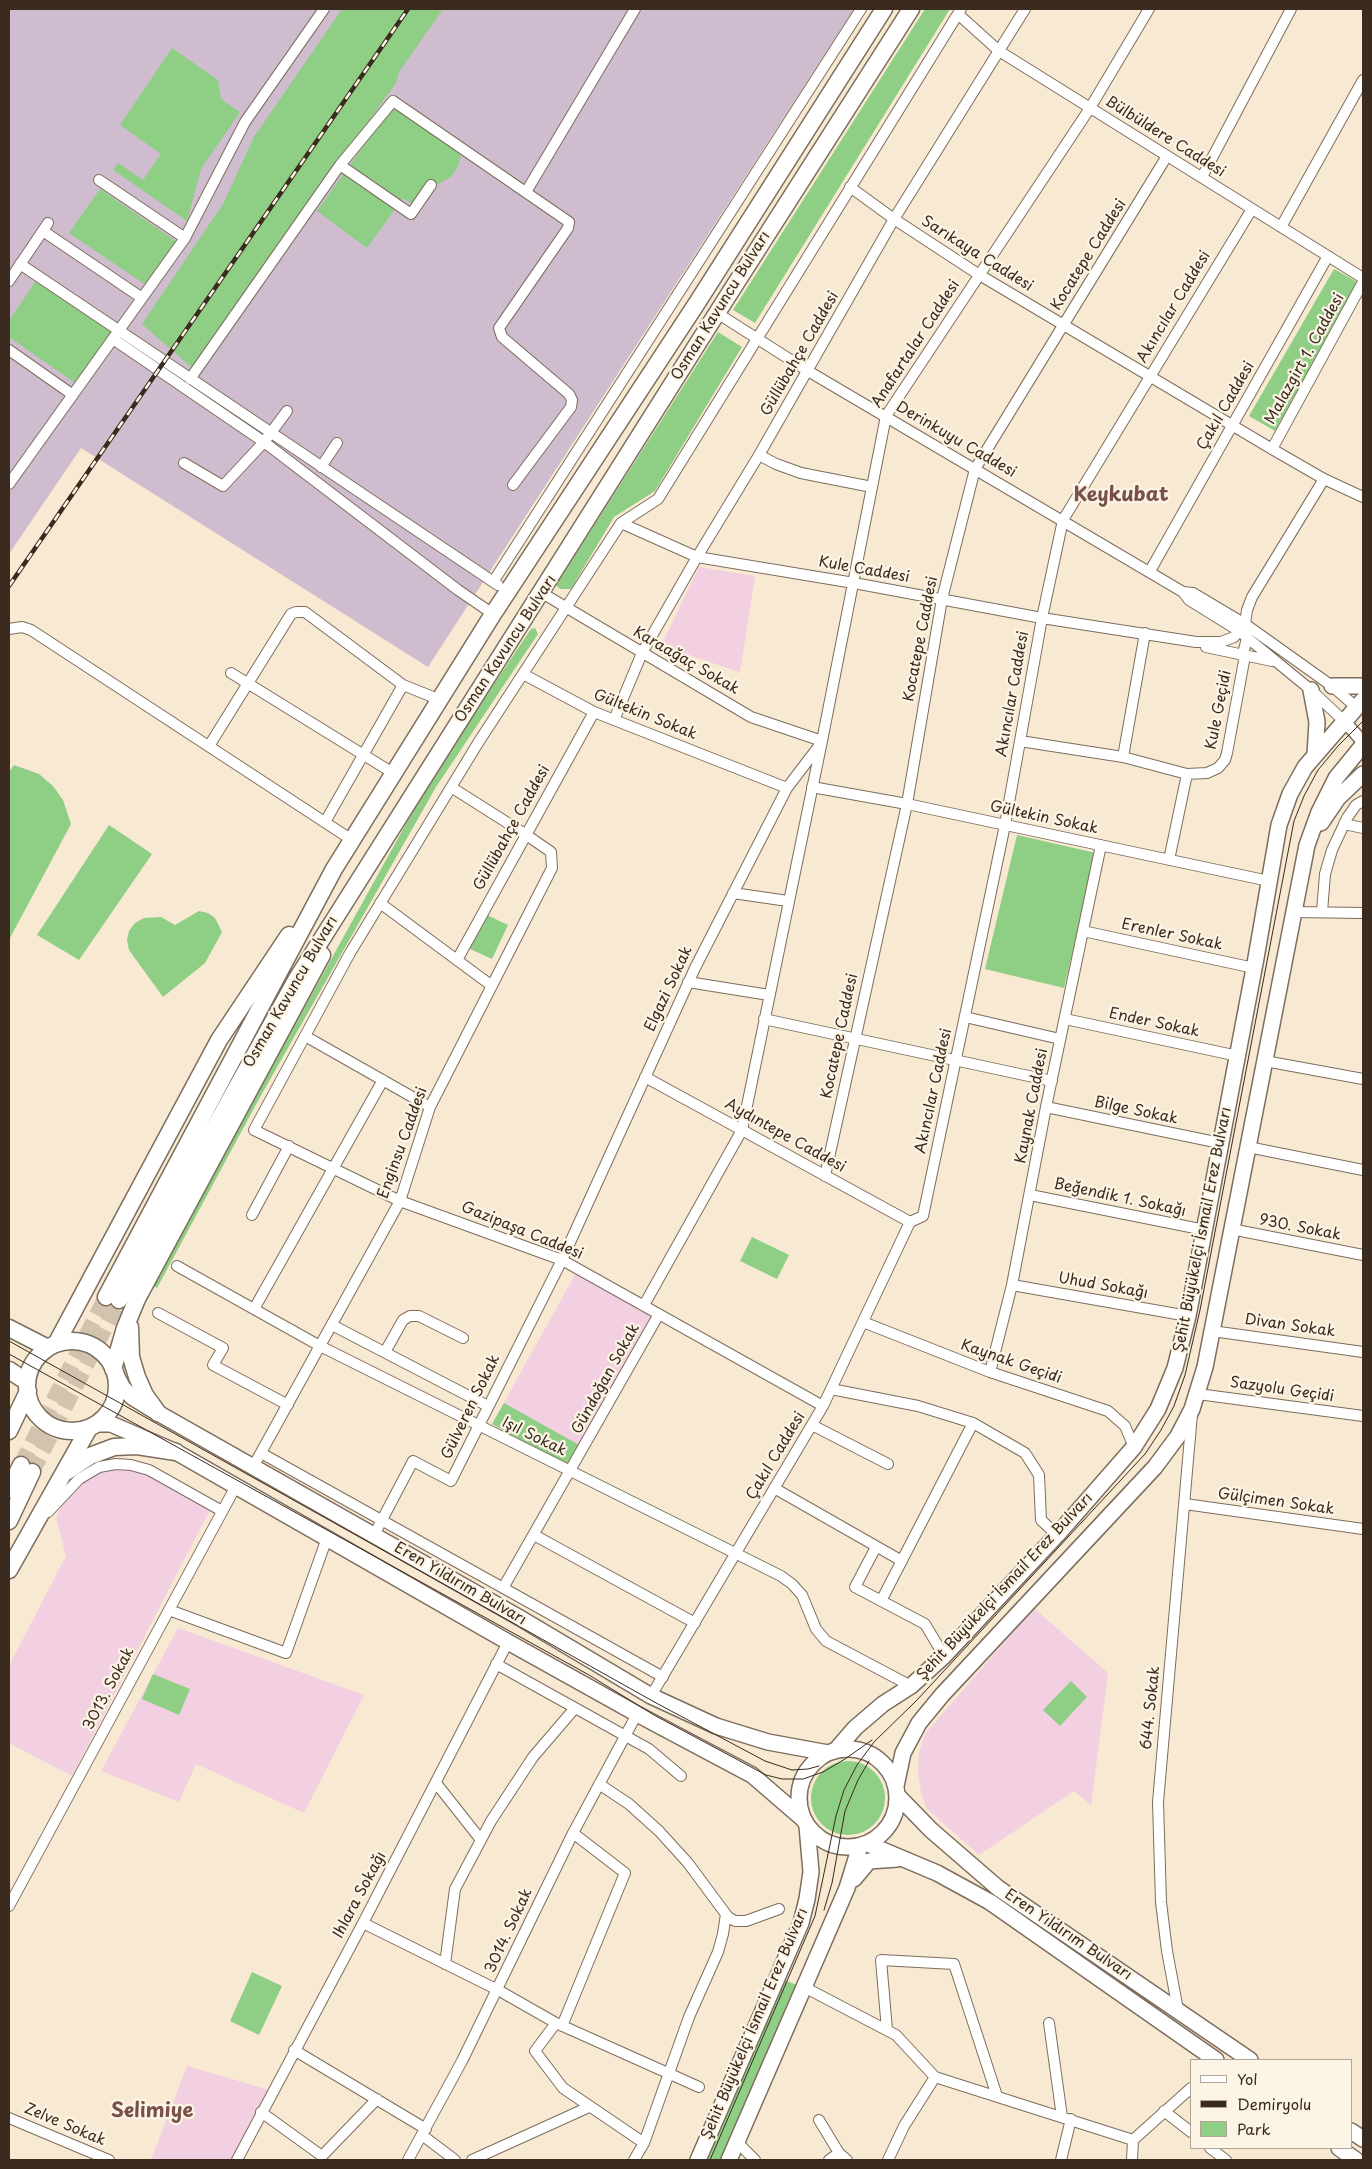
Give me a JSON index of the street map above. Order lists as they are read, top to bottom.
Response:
{
  "streets": {
    "highway": ["Osman Kavuncu Bulvarı"],
    "main road": ["Şehit Büyükelçi İsmail Erez Bulvarı", "Eren Yıldırım Bulvarı"],
    "street": [
      "Bülbüldere Caddesi",
      "Sarıkaya Caddesi",
      "Kocatepe Caddesi",
      "Akıncılar Caddesi",
      "Anafartalar Caddesi",
      "Güllübahçe Caddesi",
      "Malazgirt 1. Caddesi",
      "Çakıl Caddesi",
      "Derinkuyu Caddesi",
      "Kule Caddesi",
      "Karaağaç Sokak",
      "Kule Geçidi",
      "Gültekin Sokak",
      "Erenler Sokak",
      "Elgazi Sokak",
      "Ender Sokak",
      "Kaynak Caddesi",
      "Bilge Sokak",
      "Aydıntepe Caddesi",
      "Enginsu Caddesi",
      "Beğendik 1. Sokağı",
      "930. Sokak",
      "Gazipaşa Caddesi",
      "Uhud Sokağı",
      "Divan Sokak",
      "Kaynak Geçidi",
      "Gündoğan Sokak",
      "Sazyolu Geçidi",
      "Gülveren Sokak",
      "Işıl Sokak",
      "Gülçimen Sokak",
      "3013. Sokak",
      "644. Sokak",
      "Ihlara Sokağı",
      "3014. Sokak",
      "Zelve Sokak"
    ]
  },
  "crossings": [
    ["Bülbüldere Caddesi", "Kocatepe Caddesi"],
    ["Bülbüldere Caddesi", "Akıncılar Caddesi"],
    ["Bülbüldere Caddesi", "Anafartalar Caddesi"],
    ["Bülbüldere Caddesi", "Güllübahçe Caddesi"],
    ["Bülbüldere Caddesi", "Çakıl Caddesi"],
    ["Sarıkaya Caddesi", "Kocatepe Caddesi"],
    ["Sarıkaya Caddesi", "Akıncılar Caddesi"],
    ["Sarıkaya Caddesi", "Anafartalar Caddesi"],
    ["Sarıkaya Caddesi", "Güllübahçe Caddesi"],
    ["Sarıkaya Caddesi", "Malazgirt 1. Caddesi"],
    ["Sarıkaya Caddesi", "Çakıl Caddesi"],
    ["Sarıkaya Caddesi", "Kule Geçidi"],
    ["Kocatepe Caddesi", "Derinkuyu Caddesi"],
    ["Kocatepe Caddesi", "Kule Caddesi"],
    ["Kocatepe Caddesi", "Gültekin Sokak"],
    ["Kocatepe Caddesi", "Aydıntepe Caddesi"],
    ["Osman Kavuncu Bulvarı", "Derinkuyu Caddesi"],
    ["Osman Kavuncu Bulvarı", "Karaağaç Sokak"],
    ["Akıncılar Caddesi", "Çakıl Caddesi"],
    ["Akıncılar Caddesi", "Derinkuyu Caddesi"],
    ["Akıncılar Caddesi", "Kule Caddesi"],
    ["Akıncılar Caddesi", "Gültekin Sokak"],
    ["Akıncılar Caddesi", "Aydıntepe Caddesi"],
    ["Anafartalar Caddesi", "Derinkuyu Caddesi"],
    ["Anafartalar Caddesi", "Kule Caddesi"],
    ["Anafartalar Caddesi", "Karaağaç Sokak"],
    ["Anafartalar Caddesi", "Gültekin Sokak"],
    ["Anafartalar Caddesi", "Elgazi Sokak"],
    ["Anafartalar Caddesi", "Aydıntepe Caddesi"],
    ["Anafartalar Caddesi", "Gazipaşa Caddesi"],
    ["Güllübahçe Caddesi", "Derinkuyu Caddesi"],
    ["Güllübahçe Caddesi", "Kule Caddesi"],
    ["Güllübahçe Caddesi", "Karaağaç Sokak"],
    ["Güllübahçe Caddesi", "Gültekin Sokak"],
    ["Güllübahçe Caddesi", "Enginsu Caddesi"],
    ["Çakıl Caddesi", "Derinkuyu Caddesi"],
    ["Çakıl Caddesi", "Aydıntepe Caddesi"],
    ["Çakıl Caddesi", "Gazipaşa Caddesi"],
    ["Çakıl Caddesi", "Kaynak Geçidi"],
    ["Çakıl Caddesi", "Işıl Sokak"],
    ["Çakıl Caddesi", "Eren Yıldırım Bulvarı"],
    ["Derinkuyu Caddesi", "Kule Caddesi"],
    ["Derinkuyu Caddesi", "Kule Geçidi"],
    ["Derinkuyu Caddesi", "Şehit Büyükelçi İsmail Erez Bulvarı"],
    ["Kule Caddesi", "Kule Geçidi"],
    ["Karaağaç Sokak", "Elgazi Sokak"],
    ["Gültekin Sokak", "Elgazi Sokak"],
    ["Gültekin Sokak", "Kaynak Caddesi"],
    ["Gültekin Sokak", "Şehit Büyükelçi İsmail Erez Bulvarı"],
    ["Erenler Sokak", "Kaynak Caddesi"],
    ["Erenler Sokak", "Şehit Büyükelçi İsmail Erez Bulvarı"],
    ["Elgazi Sokak", "Aydıntepe Caddesi"],
    ["Elgazi Sokak", "Gazipaşa Caddesi"],
    ["Elgazi Sokak", "Gülveren Sokak"],
    ["Ender Sokak", "Kaynak Caddesi"],
    ["Ender Sokak", "Şehit Büyükelçi İsmail Erez Bulvarı"],
    ["Kaynak Caddesi", "Bilge Sokak"],
    ["Kaynak Caddesi", "Beğendik 1. Sokağı"],
    ["Kaynak Caddesi", "Uhud Sokağı"],
    ["Kaynak Caddesi", "Kaynak Geçidi"],
    ["Bilge Sokak", "Şehit Büyükelçi İsmail Erez Bulvarı"],
    ["Enginsu Caddesi", "Gazipaşa Caddesi"],
    ["Enginsu Caddesi", "Işıl Sokak"],
    ["Enginsu Caddesi", "Eren Yıldırım Bulvarı"],
    ["Beğendik 1. Sokağı", "Şehit Büyükelçi İsmail Erez Bulvarı"],
    ["930. Sokak", "Şehit Büyükelçi İsmail Erez Bulvarı"],
    ["Şehit Büyükelçi İsmail Erez Bulvarı", "Uhud Sokağı"],
    ["Şehit Büyükelçi İsmail Erez Bulvarı", "Divan Sokak"],
    ["Şehit Büyükelçi İsmail Erez Bulvarı", "Kaynak Geçidi"],
    ["Şehit Büyükelçi İsmail Erez Bulvarı", "Sazyolu Geçidi"],
    ["Şehit Büyükelçi İsmail Erez Bulvarı", "Işıl Sokak"],
    ["Şehit Büyükelçi İsmail Erez Bulvarı", "Eren Yıldırım Bulvarı"],
    ["Şehit Büyükelçi İsmail Erez Bulvarı", "644. Sokak"],
    ["Gazipaşa Caddesi", "Gündoğan Sokak"],
    ["Gazipaşa Caddesi", "Gülveren Sokak"],
    ["Gündoğan Sokak", "Işıl Sokak"],
    ["Sazyolu Geçidi", "644. Sokak"],
    ["Gülveren Sokak", "Işıl Sokak"],
    ["Gülveren Sokak", "Eren Yıldırım Bulvarı"],
    ["Gülçimen Sokak", "644. Sokak"],
    ["Eren Yıldırım Bulvarı", "3013. Sokak"],
    ["Eren Yıldırım Bulvarı", "644. Sokak"],
    ["Eren Yıldırım Bulvarı", "Ihlara Sokağı"],
    ["Eren Yıldırım Bulvarı", "3014. Sokak"]
  ],
  "districts": ["Keykubat", "Selimiye"],
  "legend": ["Yol", "Demiryolu", "Park"]
}
